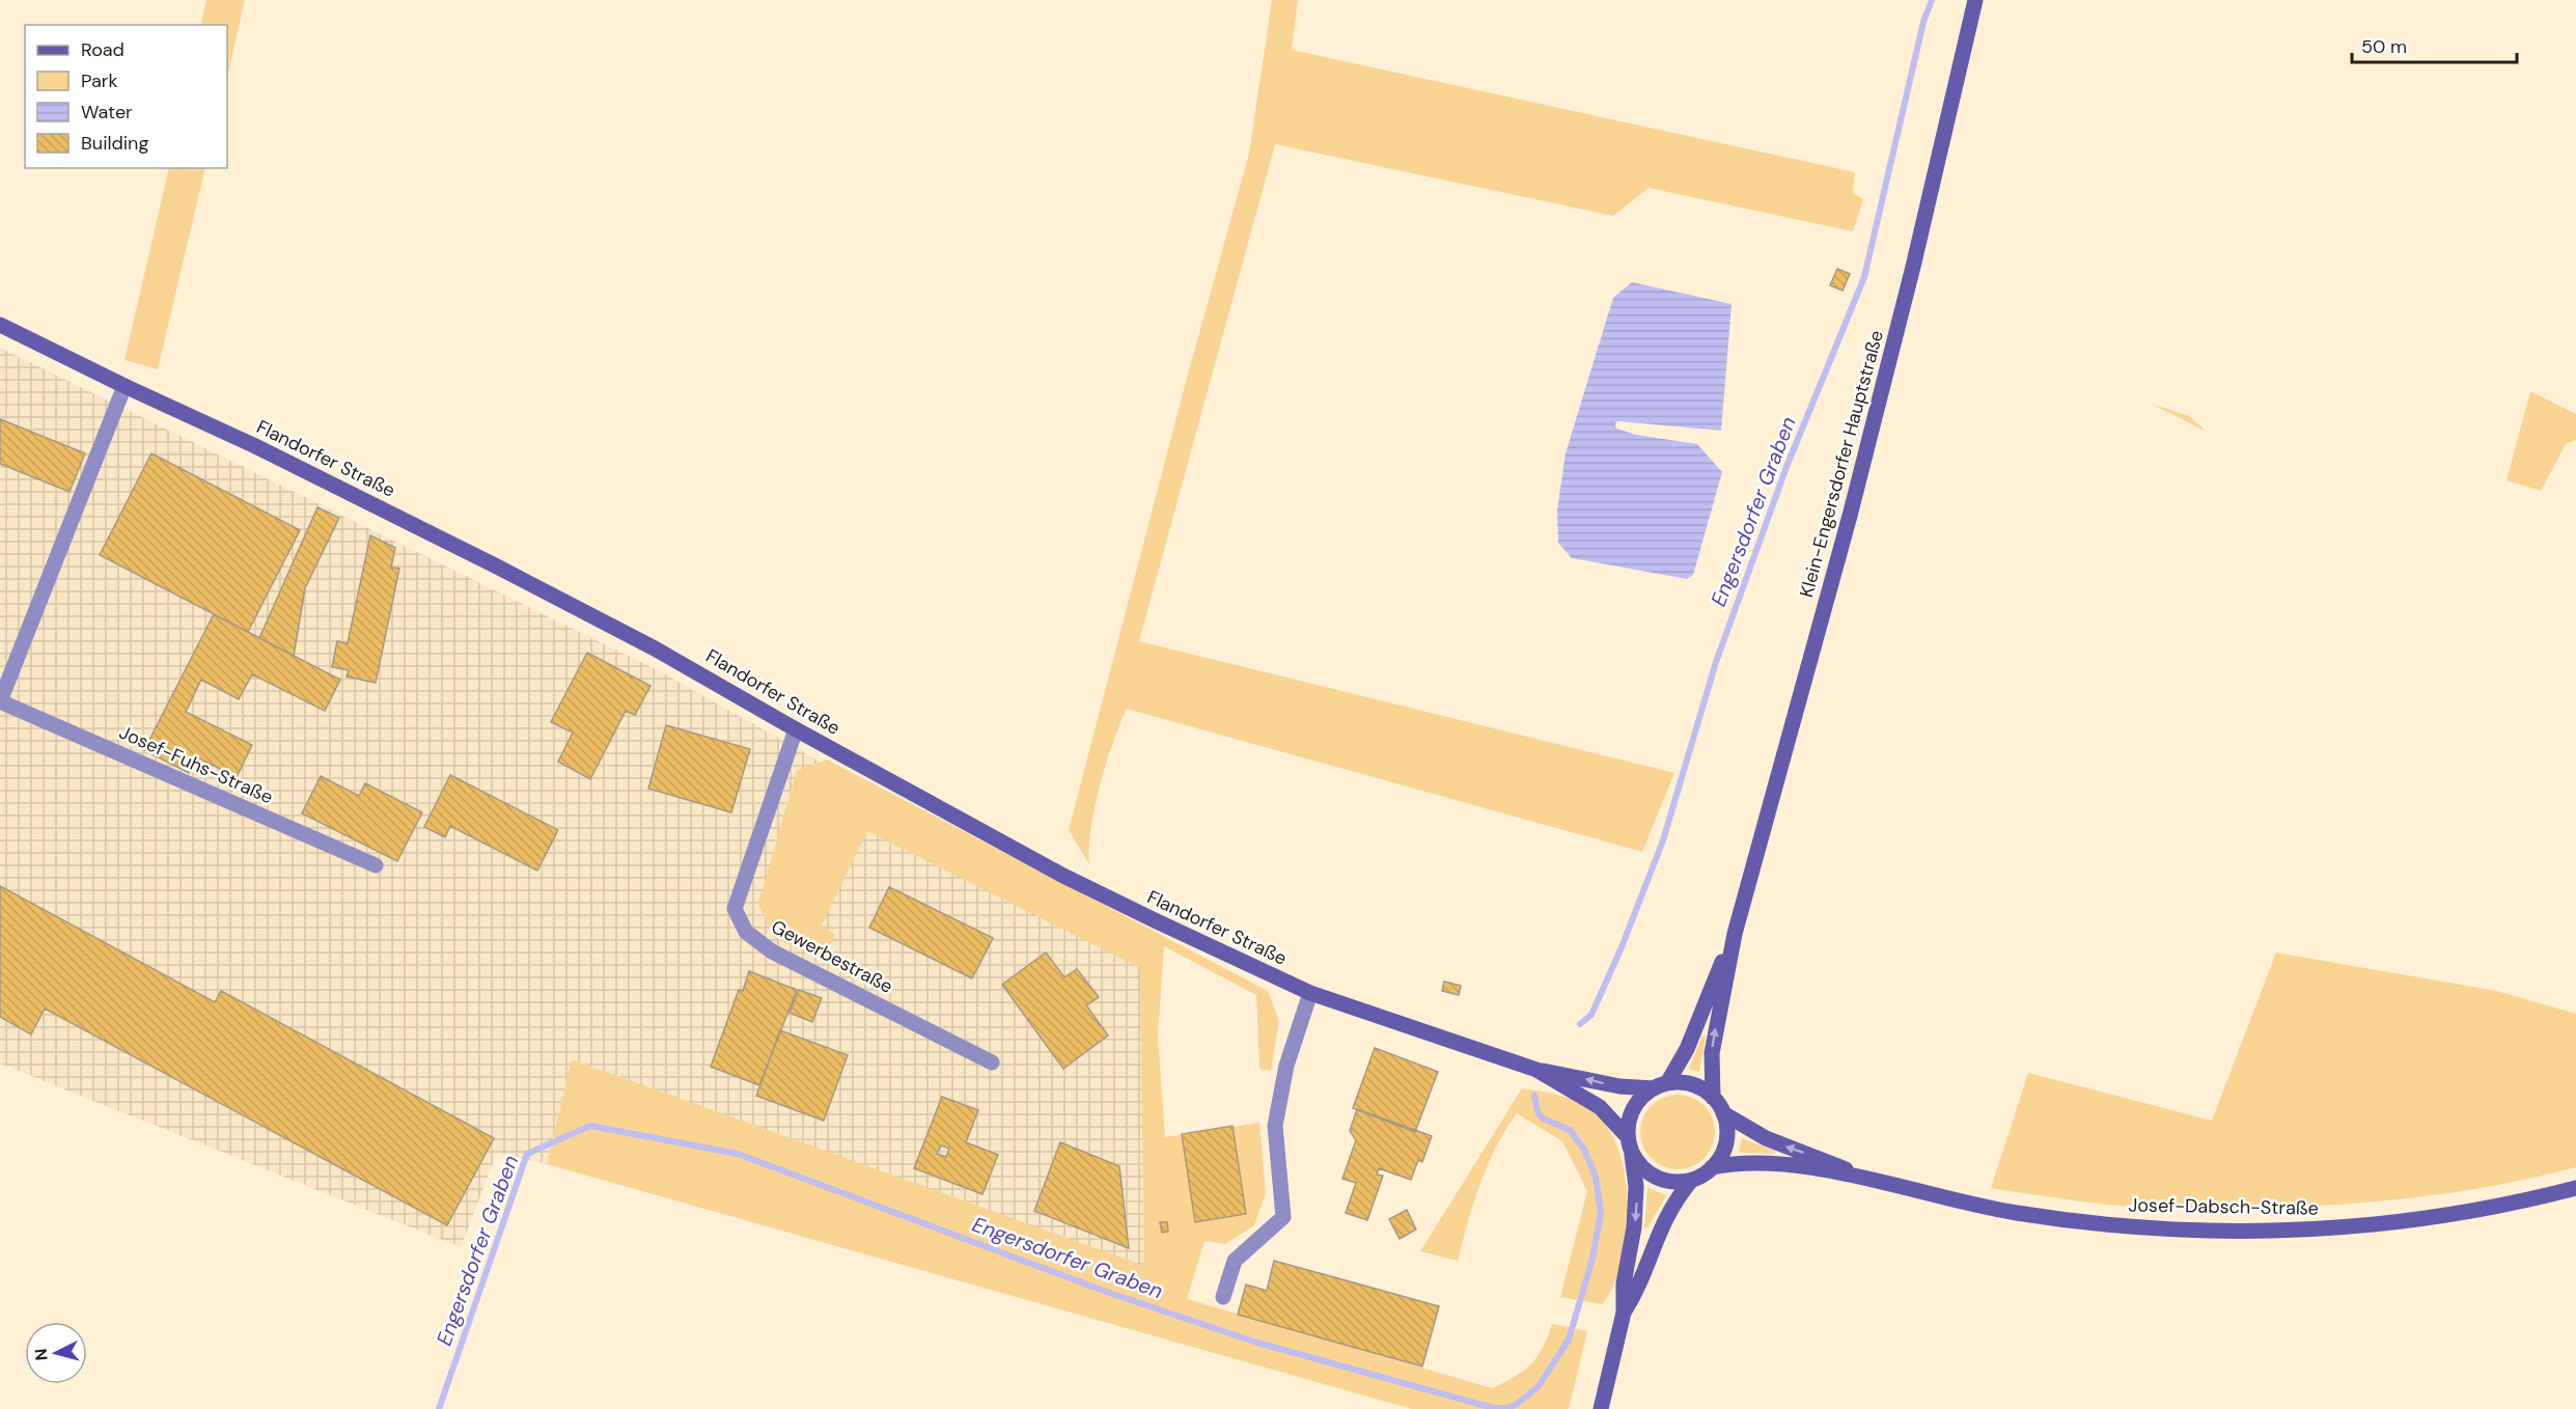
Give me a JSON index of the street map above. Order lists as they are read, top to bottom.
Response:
{
  "streets": {
    "main road": ["Flandorfer Straße", "Klein-Engersdorfer Hauptstraße", "Josef-Dabsch-Straße"],
    "street": ["Josef-Fuhs-Straße", "Gewerbestraße"]
  },
  "crossings": [
    ["Flandorfer Straße", "Josef-Fuhs-Straße"],
    ["Flandorfer Straße", "Gewerbestraße"],
    ["Flandorfer Straße", "Josef-Dabsch-Straße"]
  ],
  "water": ["Engersdorfer Graben"],
  "legend": [
    "Road",
    "Park",
    "Water",
    "Building"
  ],
  "scale_bar": "50 m",
  "north": "left"
}
